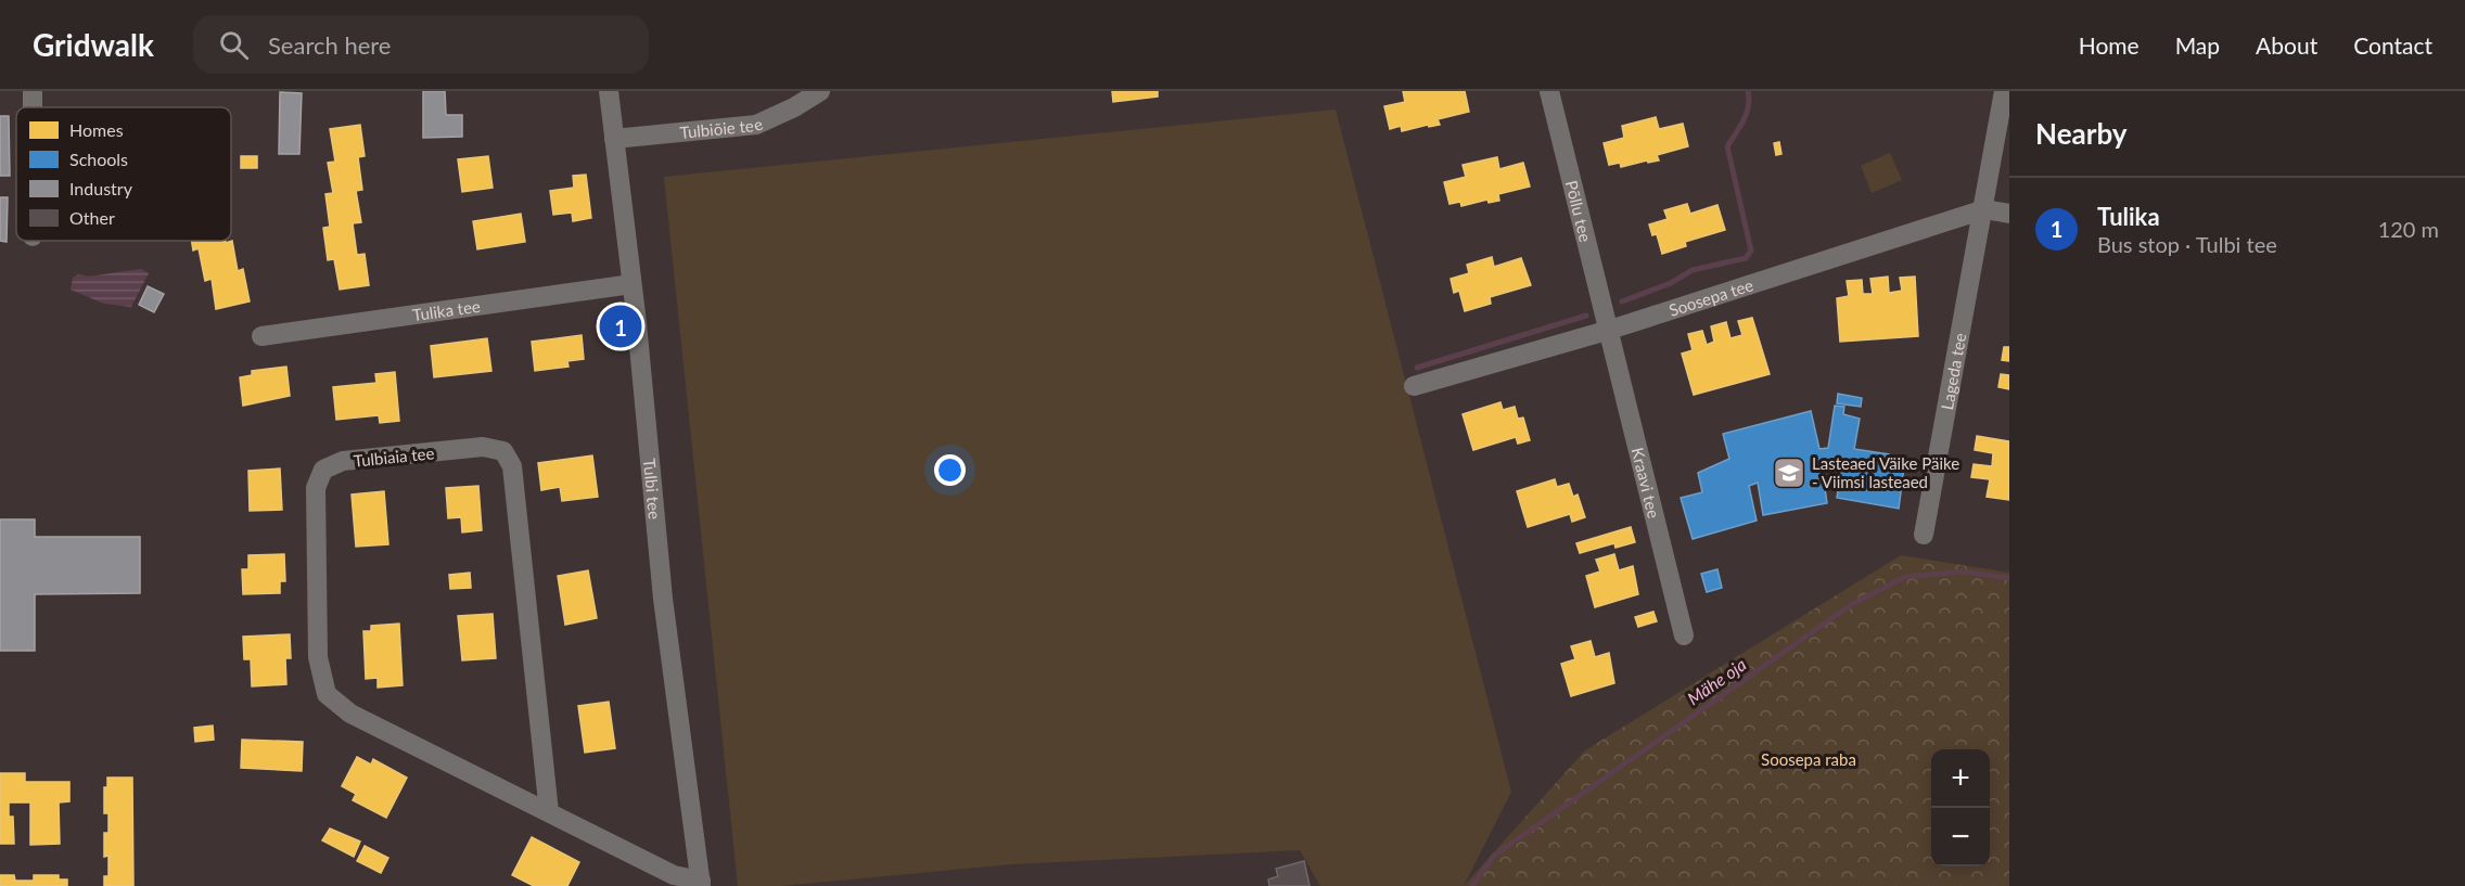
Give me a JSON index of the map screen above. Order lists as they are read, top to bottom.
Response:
{
  "streets": {
    "street": [
      "Tulbiõie tee",
      "Põllu tee",
      "Soosepa tee",
      "Tulika tee",
      "Lageda tee",
      "Tulbiaia tee",
      "Kraavi tee",
      "Tulbi tee"
    ]
  },
  "crossings": [
    ["Tulbiõie tee", "Tulbi tee"],
    ["Põllu tee", "Soosepa tee"],
    ["Põllu tee", "Kraavi tee"],
    ["Soosepa tee", "Lageda tee"],
    ["Soosepa tee", "Kraavi tee"],
    ["Tulika tee", "Tulbi tee"],
    ["Tulbiaia tee", "Tulbi tee"]
  ],
  "water": ["Mähe oja"],
  "parks": ["Soosepa raba"],
  "places": {
    "school or university": ["Lasteaed Väike Päike - Viimsi lasteaed"]
  },
  "legend": [
    "Homes",
    "Schools",
    "Industry",
    "Other"
  ],
  "page": {
    "header": "Gridwalk",
    "search": "Search here",
    "nav": [
      "Home",
      "Map",
      "About",
      "Contact"
    ],
    "heading": "Nearby",
    "list": [
      {
        "mark": "1",
        "name": "Tulika",
        "note": "Bus stop · Tulbi tee",
        "value": "120 m"
      }
    ],
    "pins": "1",
    "map_buttons": ["+", "−"]
  }
}
